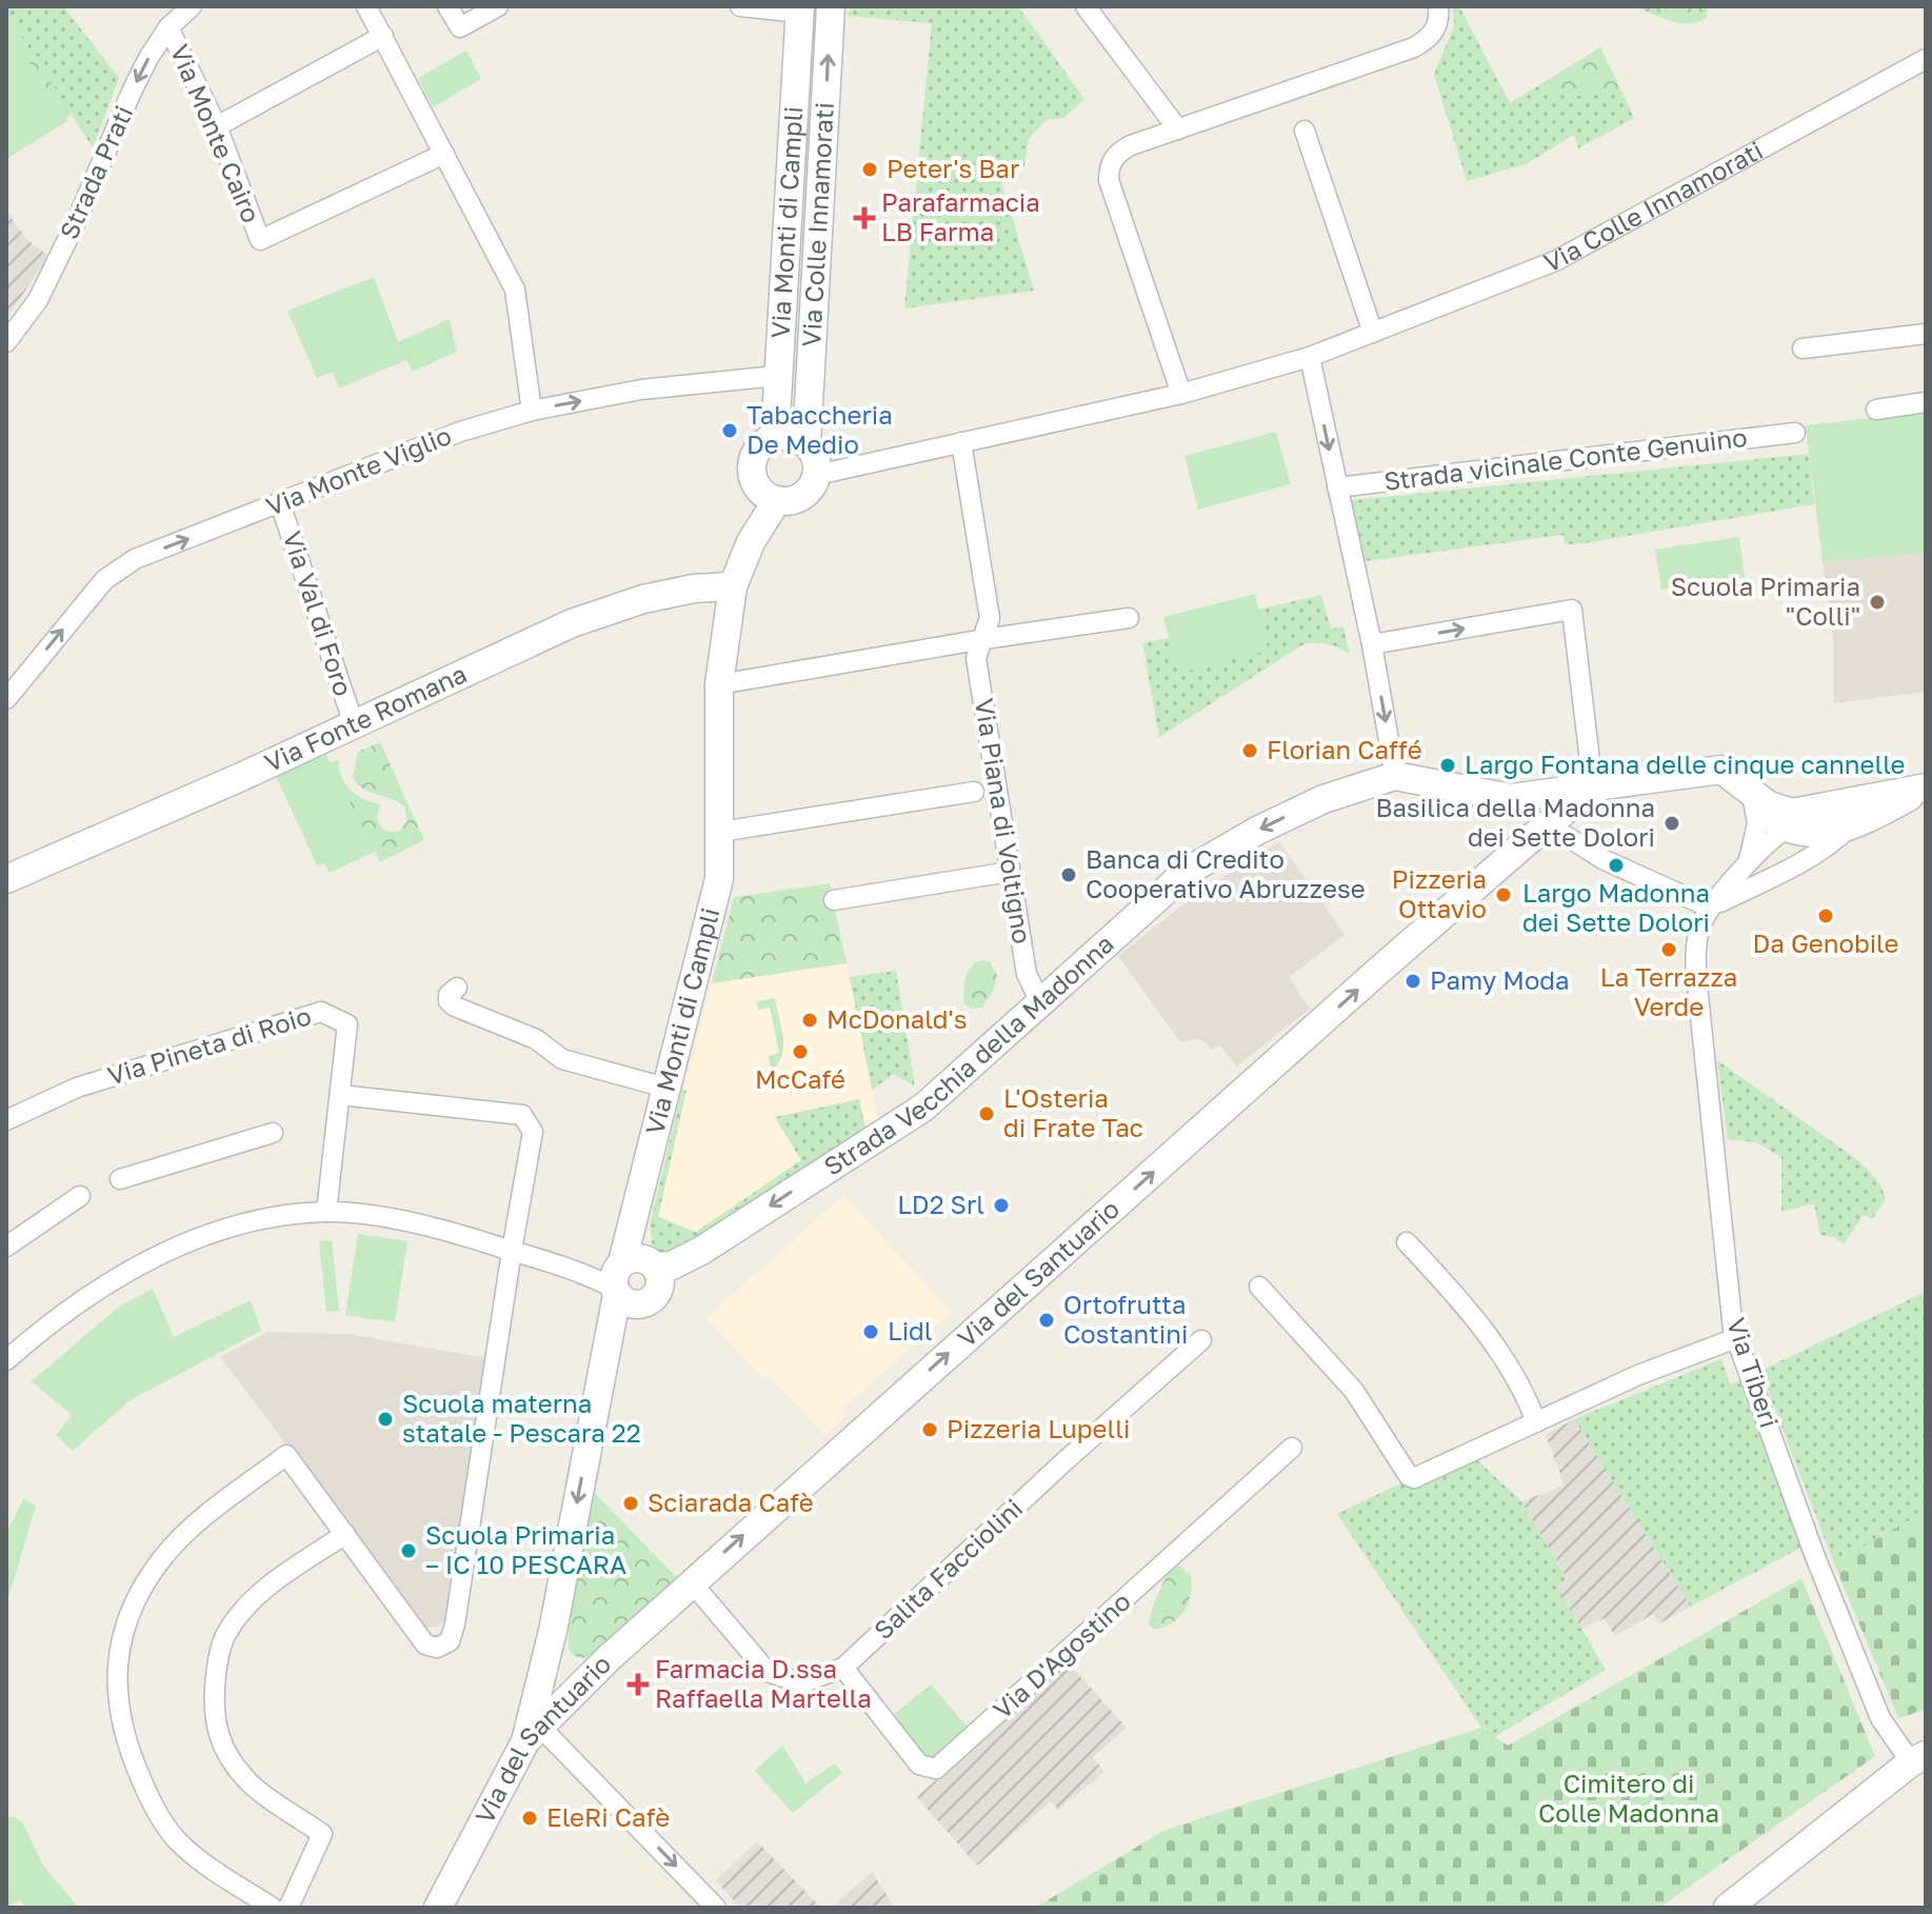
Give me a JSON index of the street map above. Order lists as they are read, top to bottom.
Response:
{
  "streets": {
    "street": [
      "Via Monte Cairo",
      "Strada Prati",
      "Via Colle Innamorati",
      "Via Monti di Campli",
      "Strada vicinale Conte Genuino",
      "Via Monte Viglio",
      "Via Val di Foro",
      "Via Fonte Romana",
      "Via Piana di Voltigno",
      "Via Pineta di Roio",
      "Strada Vecchia della Madonna",
      "Via del Santuario",
      "Via Tiberi",
      "Salita Facciolini",
      "Via D'Agostino"
    ]
  },
  "crossings": [
    ["Via Monte Cairo", "Strada Prati"],
    ["Via Colle Innamorati", "Via Monti di Campli"],
    ["Via Colle Innamorati", "Via Piana di Voltigno"],
    ["Via Monti di Campli", "Via Monte Viglio"],
    ["Via Monti di Campli", "Via Fonte Romana"],
    ["Via Monti di Campli", "Strada Vecchia della Madonna"],
    ["Via Monti di Campli", "Via del Santuario"],
    ["Via Monte Viglio", "Via Val di Foro"],
    ["Via Val di Foro", "Via Fonte Romana"],
    ["Via Piana di Voltigno", "Strada Vecchia della Madonna"],
    ["Via del Santuario", "Salita Facciolini"],
    ["Salita Facciolini", "Via D'Agostino"]
  ],
  "one_way": [
    "Strada Prati",
    "Via Monte Viglio",
    "Strada Vecchia della Madonna",
    "Via del Santuario"
  ],
  "parks": ["Cimitero di Colle Madonna"],
  "places": {
    "other": [
      "Peter's Bar",
      "Tabaccheria De Medio",
      "Scuola Primaria \"Colli\"",
      "Florian Caffé",
      "Largo Fontana delle cinque cannelle",
      "Basilica della Madonna dei Sette Dolori",
      "Largo Madonna dei Sette Dolori",
      "Banca di Credito Cooperativo Abruzzese",
      "Pizzeria Ottavio",
      "Da Genobile",
      "La Terrazza Verde",
      "Pamy Moda",
      "McDonald's",
      "McCafé",
      "L'Osteria di Frate Tac",
      "LD2 Srl",
      "Ortofrutta Costantini",
      "Lidl",
      "Scuola materna statale - Pescara 22",
      "Pizzeria Lupelli",
      "Sciarada Cafè",
      "Scuola Primaria – IC 10 PESCARA",
      "EleRi Cafè"
    ],
    "health": ["Parafarmacia LB Farma", "Farmacia D.ssa Raffaella Martella"]
  }
}
